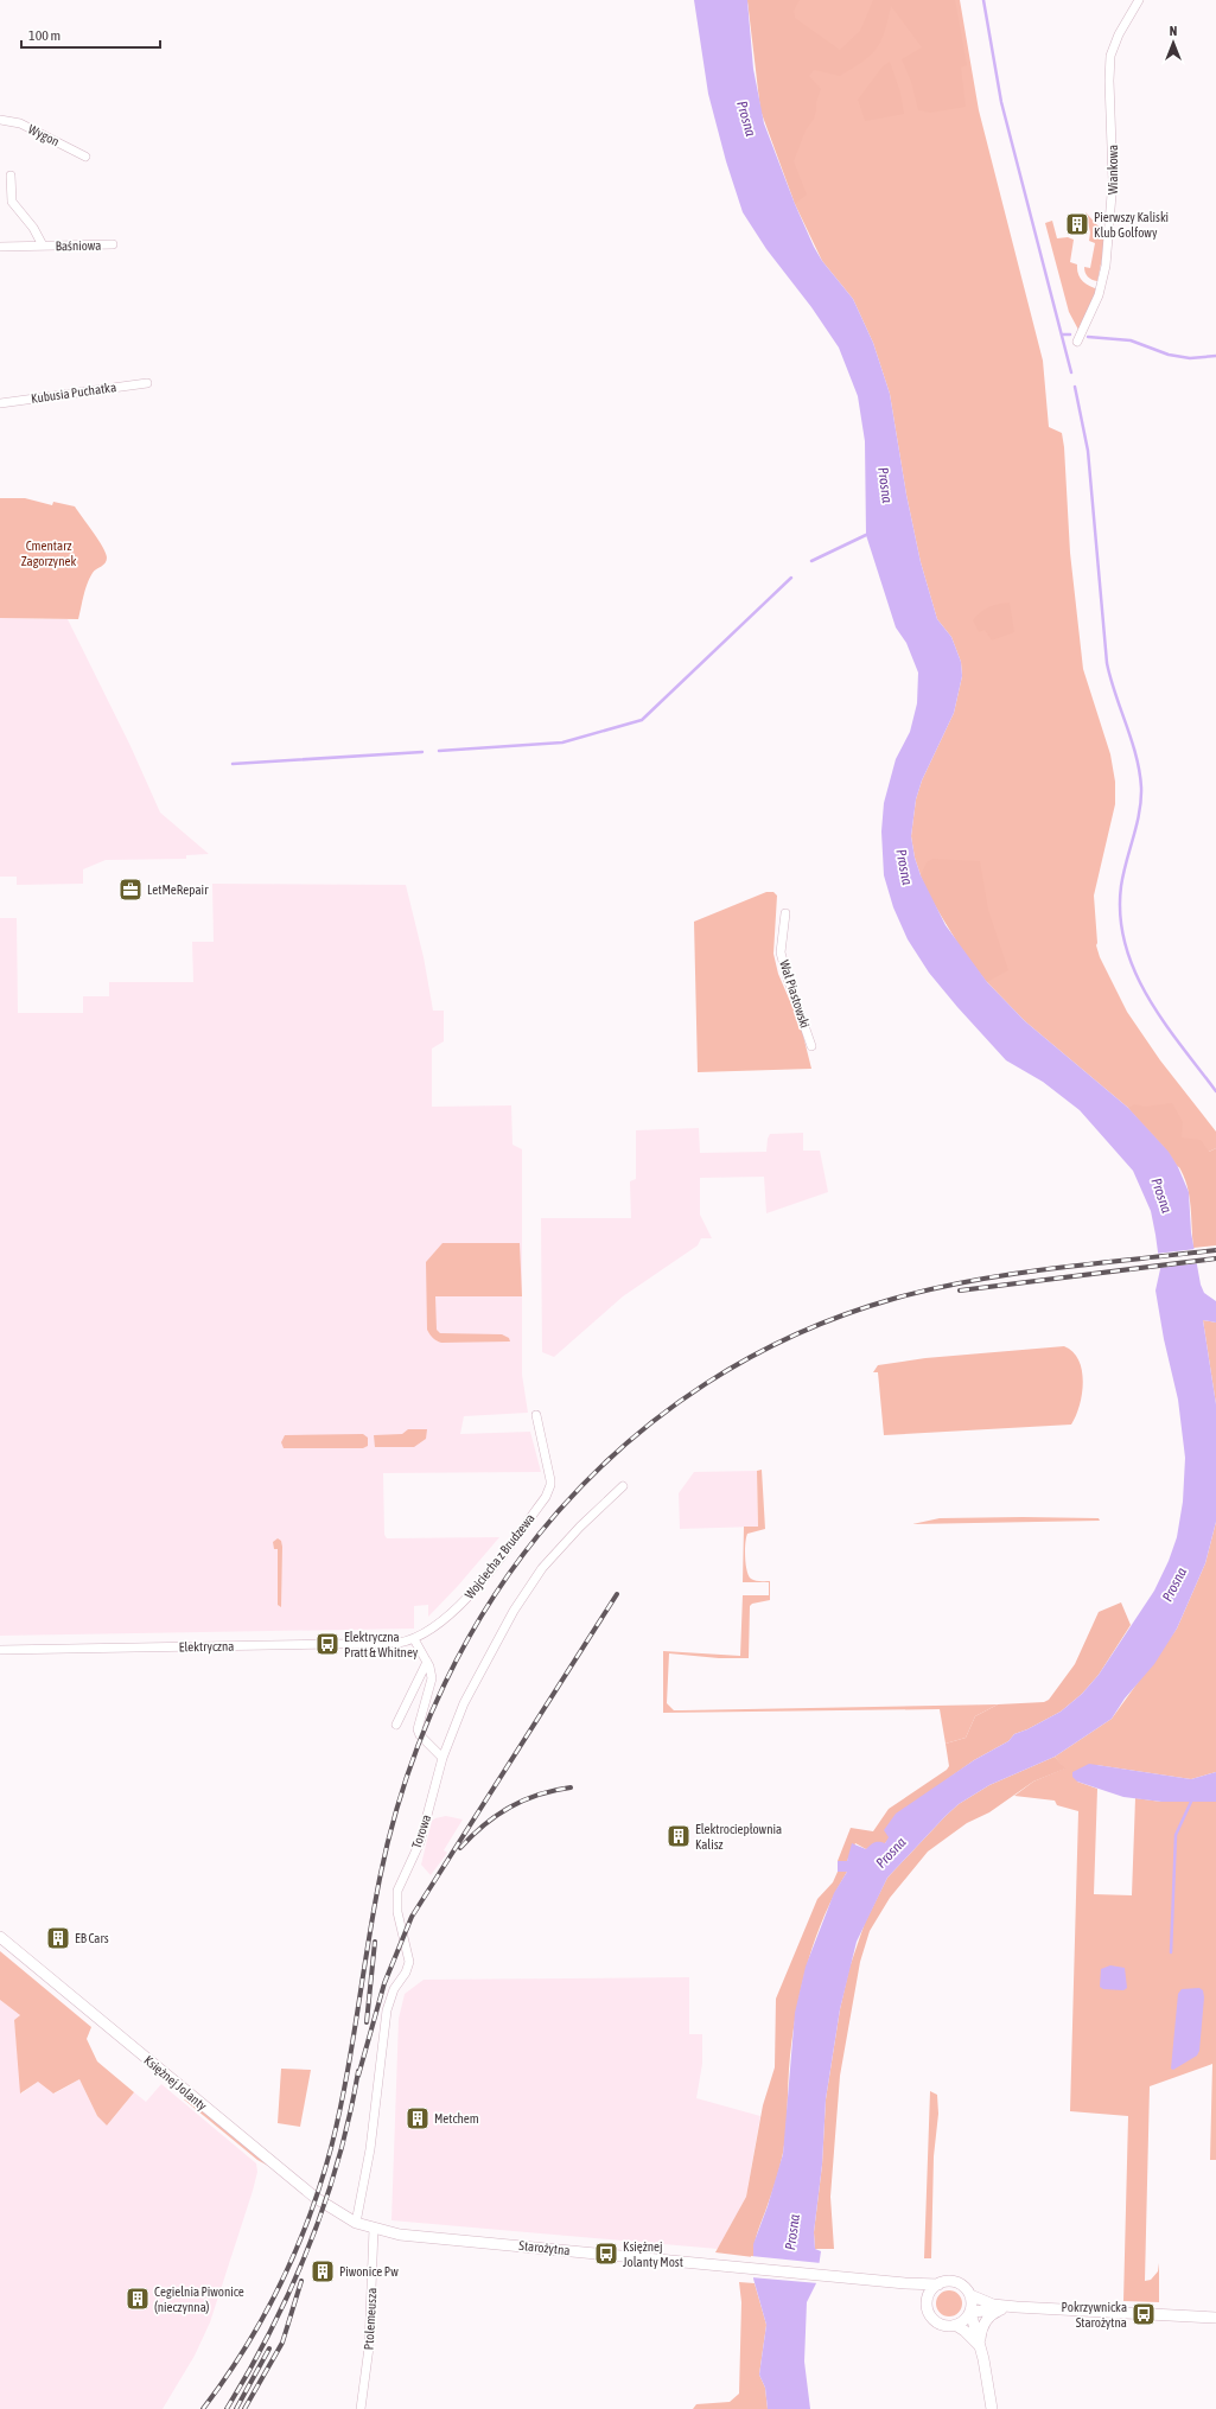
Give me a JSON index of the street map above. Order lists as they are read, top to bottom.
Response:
{
  "streets": {
    "street": [
      "Wygon",
      "Wiankowa",
      "Baśniowa",
      "Kubusia Puchatka",
      "Wał Piastowski",
      "Wojciecha z Brudzewa",
      "Elektryczna",
      "Torowa",
      "Księżnej Jolanty",
      "Starożytna",
      "Ptolemeusza"
    ]
  },
  "crossings": [
    ["Wojciecha z Brudzewa", "Elektryczna"],
    ["Torowa", "Księżnej Jolanty"],
    ["Torowa", "Starożytna"],
    ["Księżnej Jolanty", "Starożytna"],
    ["Starożytna", "Ptolemeusza"]
  ],
  "water": ["Prosna"],
  "parks": ["Cmentarz Zagorzynek"],
  "places": {
    "building": [
      "Pierwszy Kaliski Klub Golfowy",
      "Elektrociepłownia Kalisz",
      "EB Cars",
      "Metchem",
      "Piwonice Pw",
      "Cegielnia Piwonice (nieczynna)"
    ],
    "office": ["LetMeRepair"],
    "bus stop": ["Elektryczna Pratt & Whitney", "Księżnej Jolanty Most", "Pokrzywnicka Starożytna"]
  },
  "scale_bar": "100 m",
  "north": "top"
}
